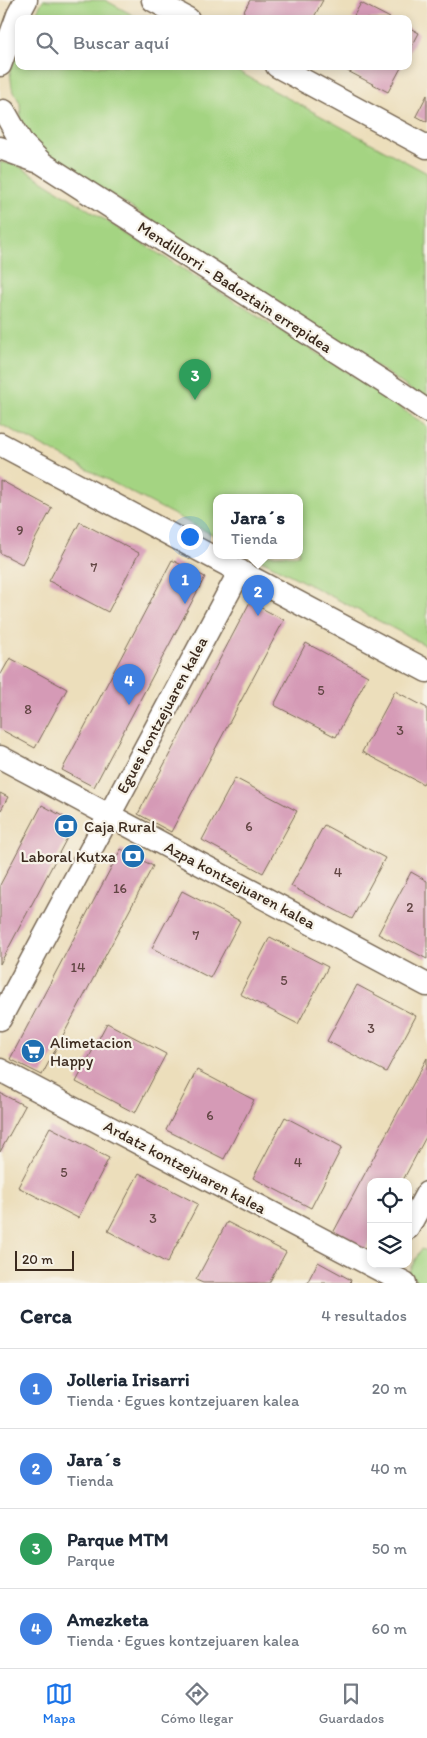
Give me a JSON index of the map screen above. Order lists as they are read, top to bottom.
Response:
{
  "streets": {
    "street": [
      "Mendillorri - Badoztain errepidea",
      "Egues kontzejuaren kalea",
      "Azpa kontzejuaren kalea",
      "Ardatz kontzejuaren kalea"
    ]
  },
  "crossings": [
    ["Egues kontzejuaren kalea", "Azpa kontzejuaren kalea"]
  ],
  "places": {
    "bank": ["Caja Rural", "Laboral Kutxa"],
    "supermarket": ["Alimetacion Happy"]
  },
  "house_numbers": [
    "9",
    "7",
    "5",
    "8",
    "3",
    "6",
    "4",
    "16",
    "2",
    "7",
    "14",
    "5",
    "3",
    "6",
    "4",
    "5",
    "3"
  ],
  "scale_bar": "20 m",
  "page": {
    "search": "Buscar aquí",
    "pins": [
      "3",
      "1",
      "2",
      "4"
    ],
    "popup": ["Jara´s", "Tienda"],
    "scale": "20 m",
    "heading": ["Cerca", "4 resultados"],
    "list": [
      {
        "mark": "1",
        "name": "Jolleria Irisarri",
        "note": "Tienda · Egues kontzejuaren kalea",
        "value": "20 m"
      },
      {
        "mark": "2",
        "name": "Jara´s",
        "note": "Tienda",
        "value": "40 m"
      },
      {
        "mark": "3",
        "name": "Parque MTM",
        "note": "Parque",
        "value": "50 m"
      },
      {
        "mark": "4",
        "name": "Amezketa",
        "note": "Tienda · Egues kontzejuaren kalea",
        "value": "60 m"
      }
    ],
    "nav": ["Mapa", "Cómo llegar", "Guardados"]
  }
}
